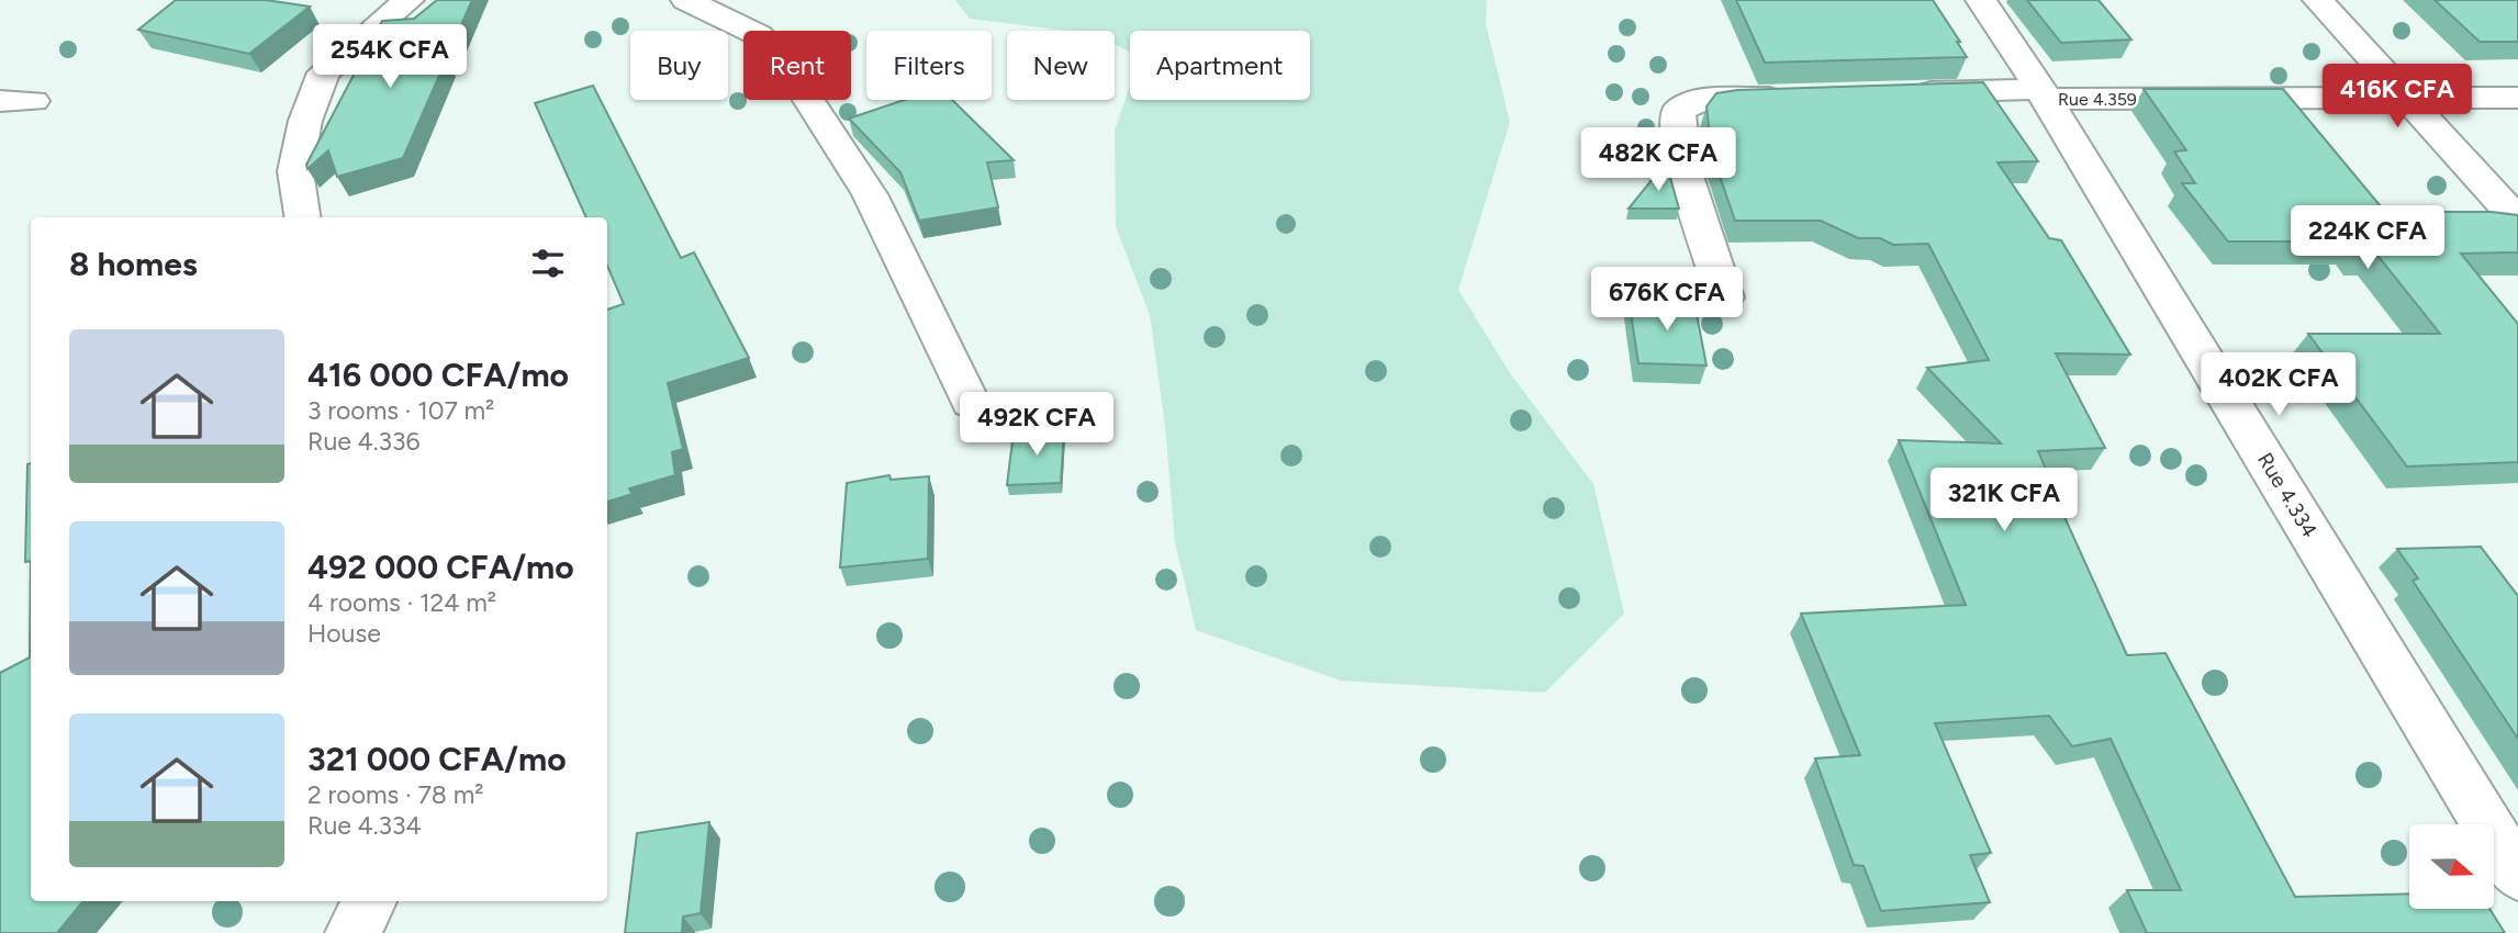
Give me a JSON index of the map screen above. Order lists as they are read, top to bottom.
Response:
{
  "streets": {
    "street": ["Rue 4.359", "Rue 4.334"]
  },
  "crossings": [
    ["Rue 4.359", "Rue 4.334"]
  ],
  "north": "right",
  "page": {
    "price": [
      "254K CFA",
      "416K CFA",
      "482K CFA",
      "224K CFA",
      "676K CFA",
      "402K CFA",
      "492K CFA",
      "321K CFA"
    ],
    "chip": [
      "Buy",
      "Rent",
      "Filters",
      "New",
      "Apartment"
    ],
    "heading": "8 homes",
    "list": [
      {
        "name": "416 000 CFA/mo",
        "note": "3 rooms · 107 m² · Rue 4.336"
      },
      {
        "name": "492 000 CFA/mo",
        "note": "4 rooms · 124 m² · House"
      },
      {
        "name": "321 000 CFA/mo",
        "note": "2 rooms · 78 m² · Rue 4.334"
      }
    ]
  }
}
